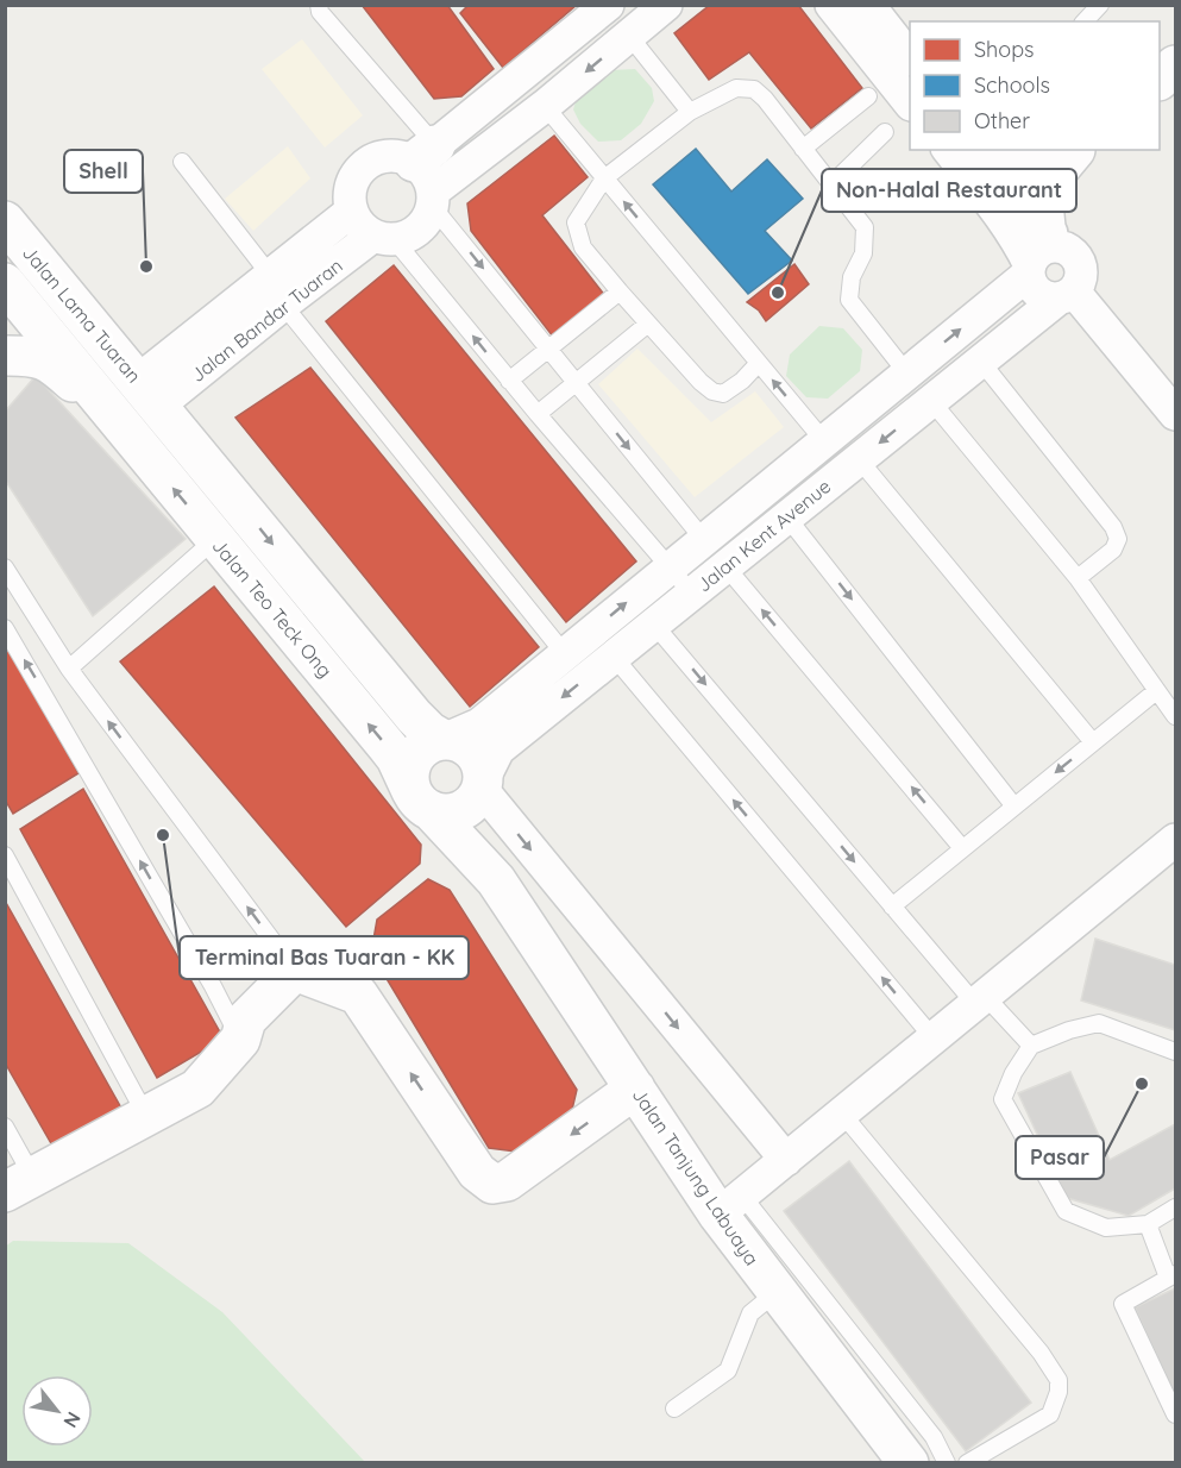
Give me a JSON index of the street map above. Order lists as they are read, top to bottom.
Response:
{
  "streets": {
    "street": [
      "Jalan Lama Tuaran",
      "Jalan Bandar Tuaran",
      "Jalan Kent Avenue",
      "Jalan Teo Teck Ong",
      "Jalan Tanjung Labuaya"
    ]
  },
  "crossings": [
    ["Jalan Lama Tuaran", "Jalan Bandar Tuaran"],
    ["Jalan Lama Tuaran", "Jalan Teo Teck Ong"],
    ["Jalan Bandar Tuaran", "Jalan Teo Teck Ong"],
    ["Jalan Kent Avenue", "Jalan Teo Teck Ong"],
    ["Jalan Teo Teck Ong", "Jalan Tanjung Labuaya"]
  ],
  "places": [
    "Shell",
    "Non-Halal Restaurant",
    "Terminal Bas Tuaran - KK",
    "Pasar"
  ],
  "legend": ["Shops", "Schools", "Other"],
  "north": "bottom right"
}
